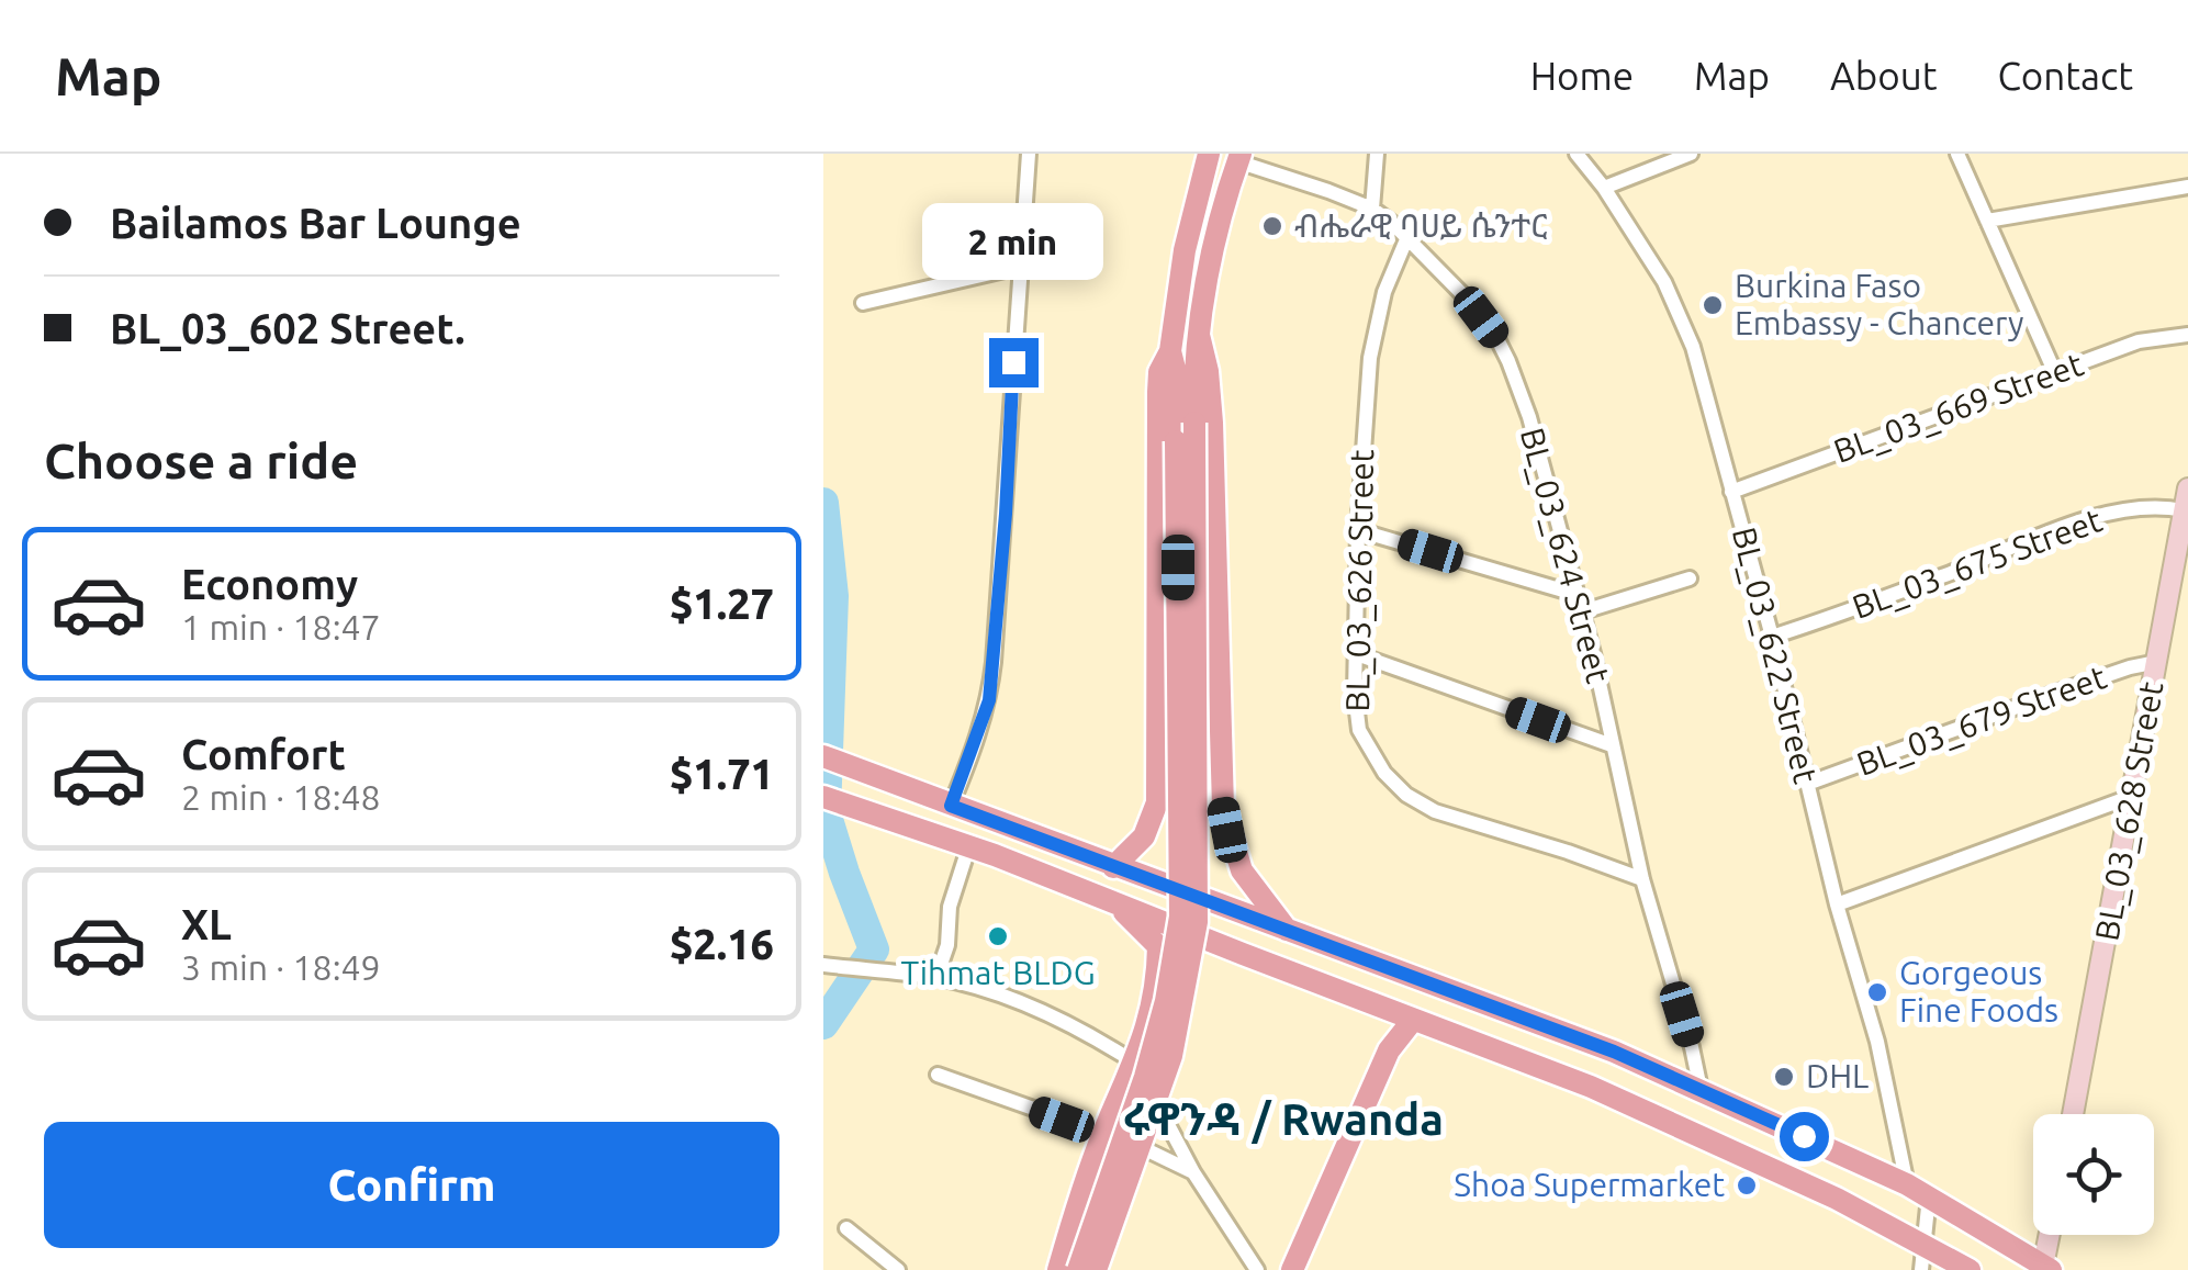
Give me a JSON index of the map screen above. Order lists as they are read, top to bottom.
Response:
{
  "streets": {
    "street": [
      "BL_03_669 Street",
      "BL_03_624 Street",
      "BL_03_675 Street",
      "BL_03_626 Street",
      "BL_03_622 Street",
      "BL_03_679 Street",
      "BL_03_628 Street"
    ]
  },
  "crossings": [
    ["BL_03_669 Street", "BL_03_622 Street"],
    ["BL_03_624 Street", "BL_03_626 Street"],
    ["BL_03_675 Street", "BL_03_622 Street"],
    ["BL_03_675 Street", "BL_03_628 Street"],
    ["BL_03_622 Street", "BL_03_679 Street"],
    ["BL_03_679 Street", "BL_03_628 Street"]
  ],
  "districts": ["ሩዋንዳ / Rwanda"],
  "places": [
    "ብሔራዊ ባሀይ ሴንተር",
    "Burkina Faso Embassy - Chancery",
    "Tihmat BLDG",
    "Gorgeous Fine Foods",
    "DHL",
    "Shoa Supermarket"
  ],
  "page": {
    "header": "Map",
    "nav": [
      "Home",
      "Map",
      "About",
      "Contact"
    ],
    "banner": ["Bailamos Bar Lounge", "BL_03_602 Street."],
    "bubble": "2 min",
    "heading": "Choose a ride",
    "list": [
      {
        "name": "Economy",
        "note": "1 min · 18:47",
        "value": "$1.27"
      },
      {
        "name": "Comfort",
        "note": "2 min · 18:48",
        "value": "$1.71"
      },
      {
        "name": "XL",
        "note": "3 min · 18:49",
        "value": "$2.16"
      }
    ],
    "buttons": "Confirm"
  }
}
